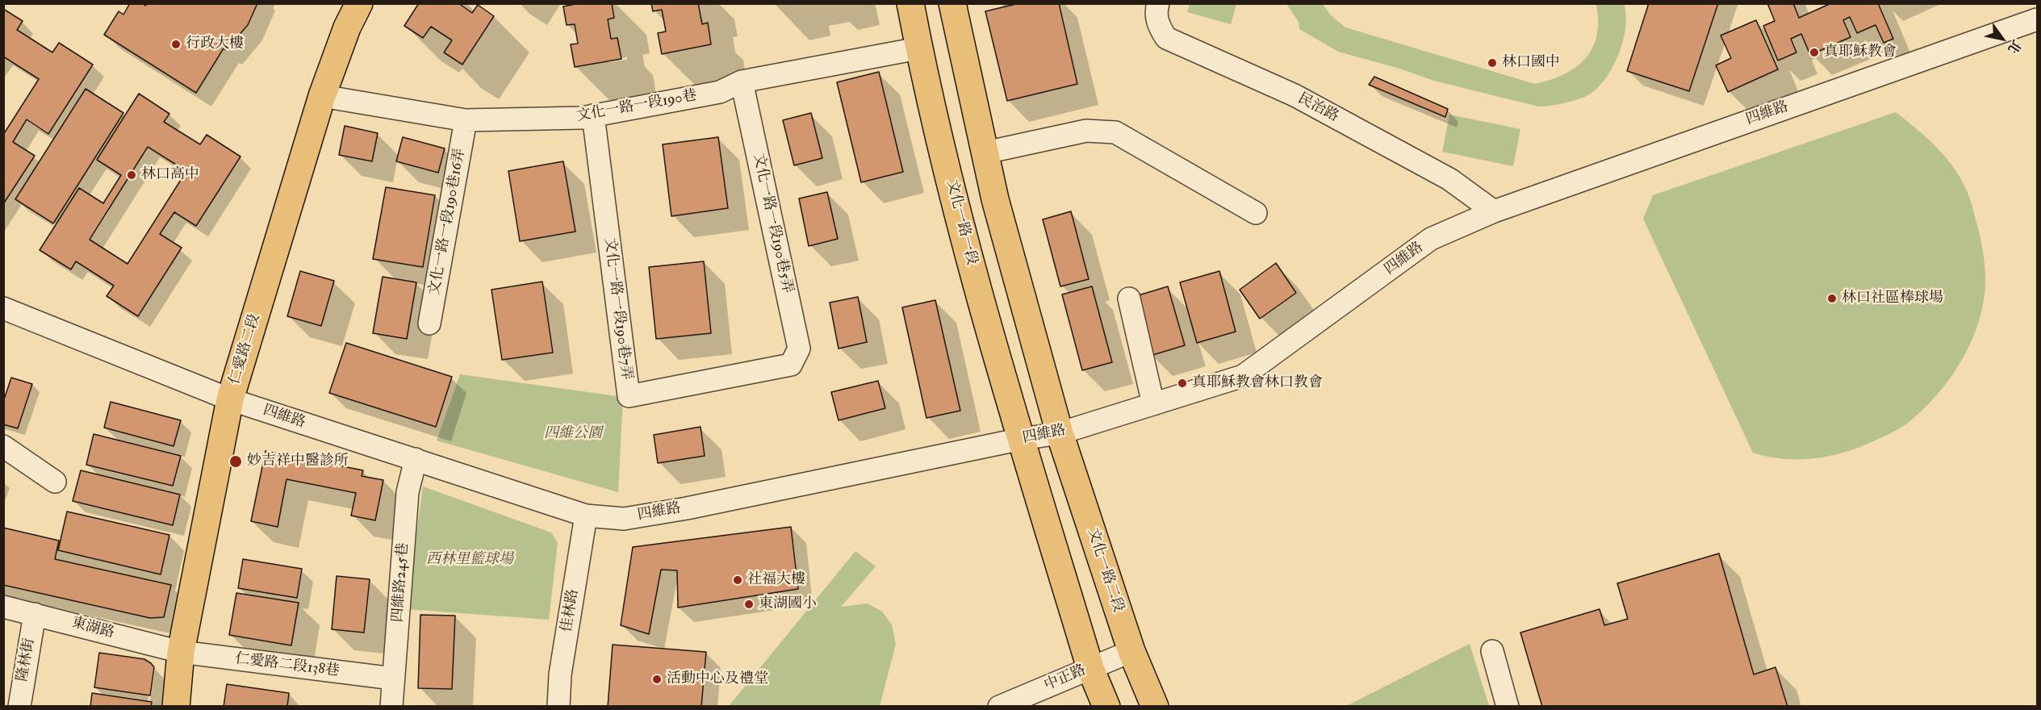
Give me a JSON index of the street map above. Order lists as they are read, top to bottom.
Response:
{
  "streets": {
    "main road": ["文化一路一段", "仁愛路二段", "文化一路二段"],
    "street": [
      "文化一路一段190巷",
      "民治路",
      "四維路",
      "文化一路一段190巷16弄",
      "文化一路一段190巷5弄",
      "文化一路一段190巷7弄",
      "四維路245巷",
      "佳林路",
      "東湖路",
      "隆林街",
      "仁愛路二段138巷",
      "中正路"
    ]
  },
  "crossings": [
    ["文化一路一段190巷", "文化一路一段190巷16弄"],
    ["文化一路一段190巷", "文化一路一段"],
    ["文化一路一段190巷", "文化一路一段190巷5弄"],
    ["文化一路一段190巷", "文化一路一段190巷7弄"],
    ["文化一路一段190巷", "仁愛路二段"],
    ["民治路", "四維路"],
    ["四維路", "文化一路一段"],
    ["四維路", "仁愛路二段"],
    ["四維路", "文化一路二段"],
    ["四維路", "四維路245巷"],
    ["四維路", "佳林路"],
    ["文化一路一段190巷5弄", "文化一路一段190巷7弄"],
    ["仁愛路二段", "東湖路"],
    ["仁愛路二段", "仁愛路二段138巷"],
    ["文化一路二段", "中正路"],
    ["四維路245巷", "仁愛路二段138巷"],
    ["東湖路", "隆林街"],
    ["東湖路", "仁愛路二段138巷"]
  ],
  "parks": ["四維公園", "西林里籃球場"],
  "places": [
    "行政大樓",
    "真耶穌教會",
    "林口國中",
    "林口高中",
    "林口社區棒球場",
    "真耶穌教會林口教會",
    "妙吉祥中醫診所",
    "社福大樓",
    "東湖國小",
    "活動中心及禮堂"
  ],
  "north": "bottom right"
}
